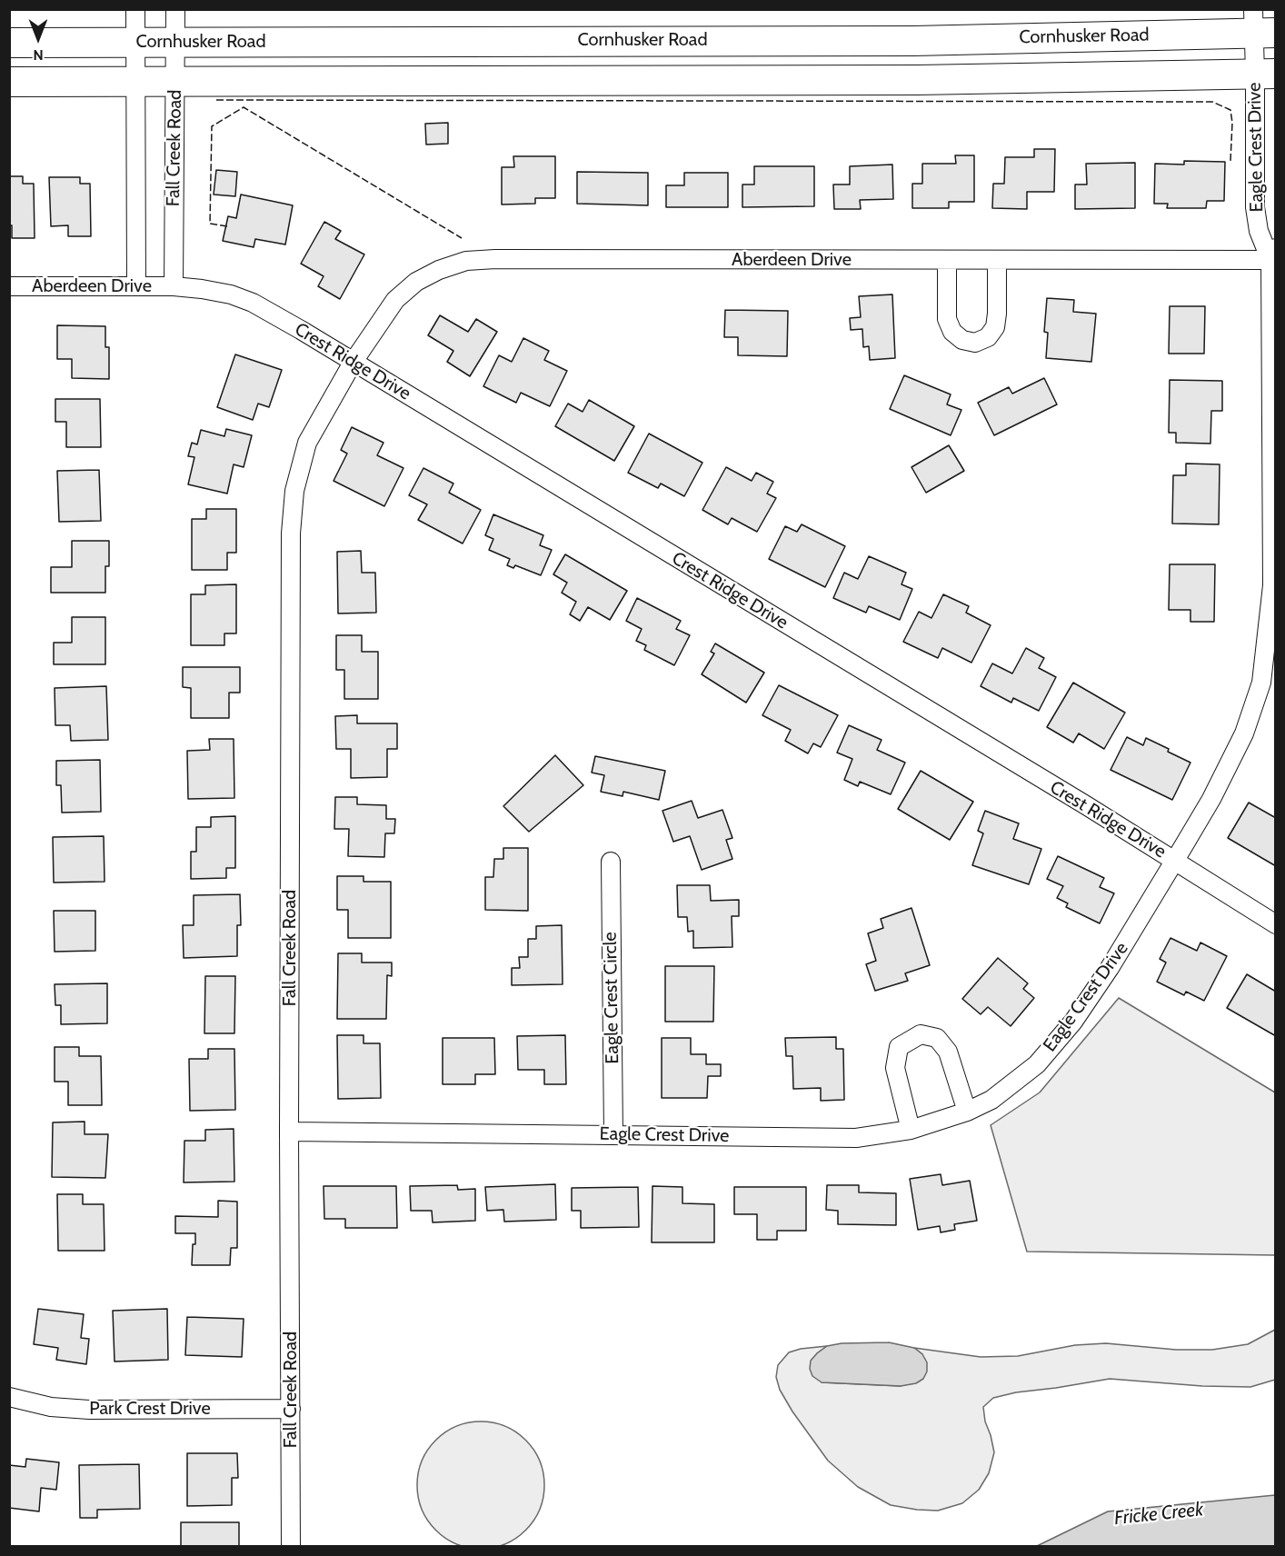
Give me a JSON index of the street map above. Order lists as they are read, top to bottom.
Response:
{
  "streets": {
    "main road": ["Cornhusker Road"],
    "street": [
      "Eagle Crest Drive",
      "Fall Creek Road",
      "Aberdeen Drive",
      "Crest Ridge Drive",
      "Eagle Crest Circle",
      "Park Crest Drive"
    ]
  },
  "crossings": [
    ["Cornhusker Road", "Eagle Crest Drive"],
    ["Cornhusker Road", "Fall Creek Road"],
    ["Eagle Crest Drive", "Fall Creek Road"],
    ["Eagle Crest Drive", "Aberdeen Drive"],
    ["Eagle Crest Drive", "Crest Ridge Drive"],
    ["Eagle Crest Drive", "Eagle Crest Circle"],
    ["Fall Creek Road", "Aberdeen Drive"],
    ["Fall Creek Road", "Crest Ridge Drive"],
    ["Fall Creek Road", "Park Crest Drive"],
    ["Aberdeen Drive", "Crest Ridge Drive"]
  ],
  "water": ["Fricke Creek"],
  "north": "bottom"
}
